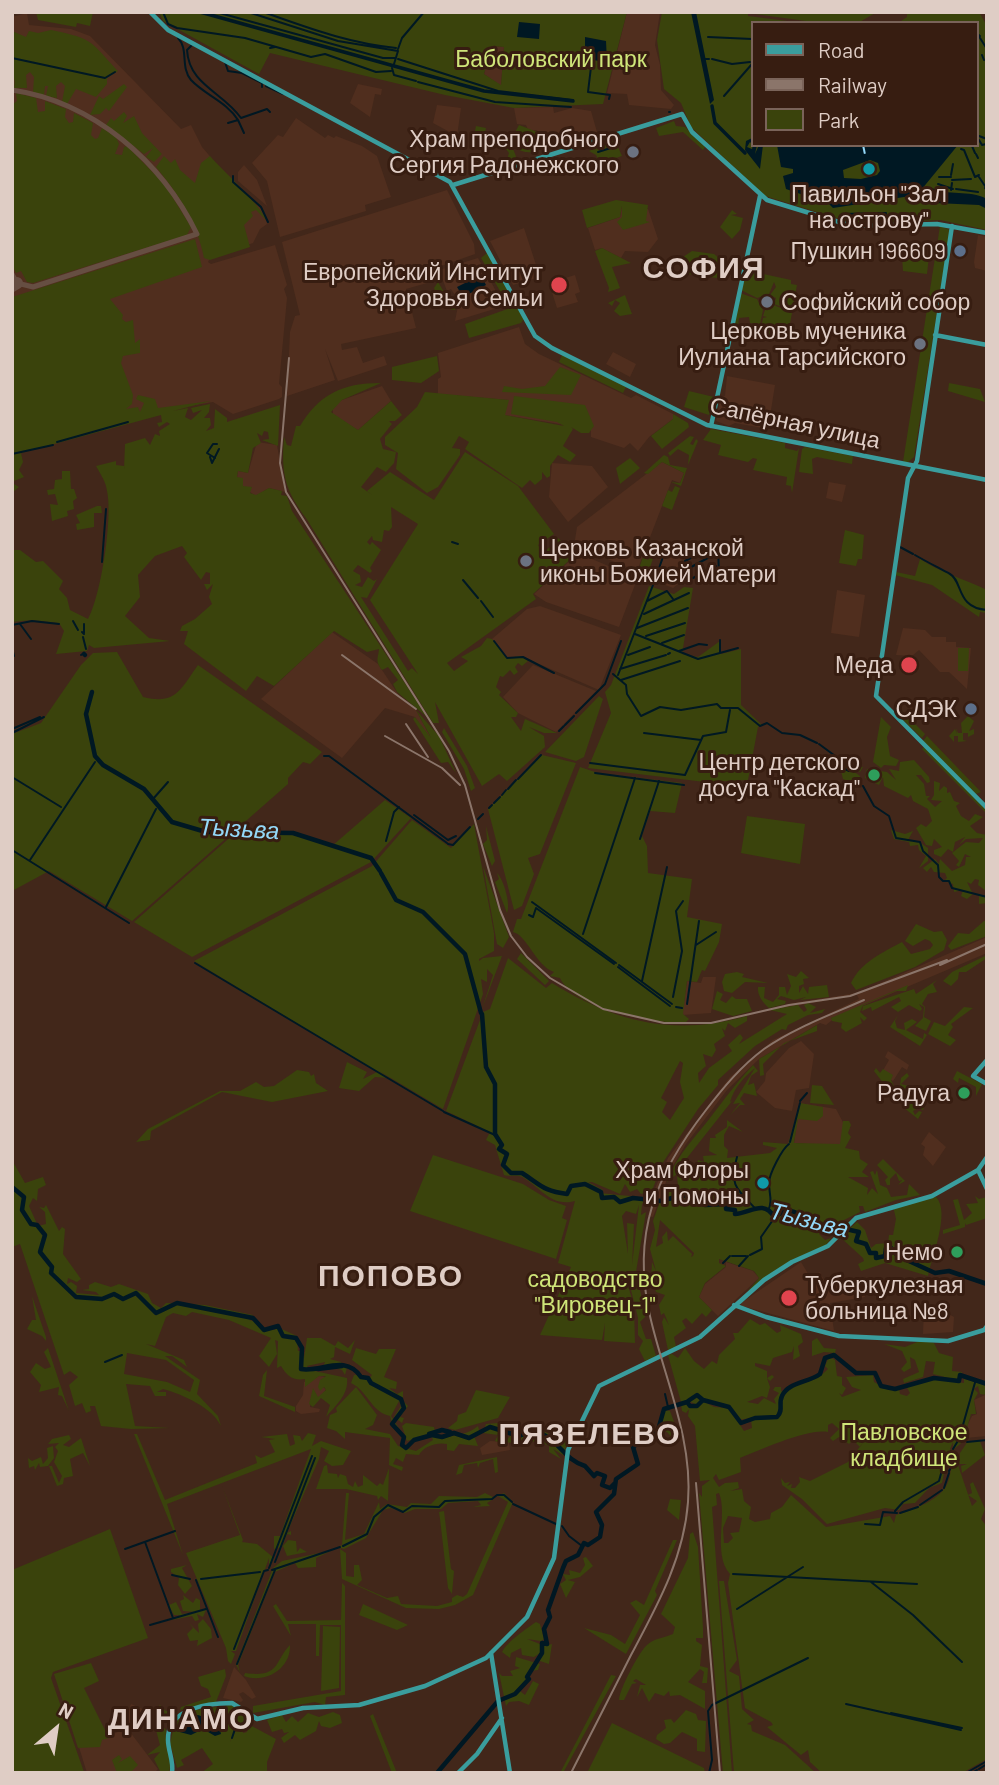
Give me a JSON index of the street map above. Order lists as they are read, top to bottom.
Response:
{
  "streets": {
    "main road": ["Сапёрная улица"]
  },
  "districts": [
    "СОФИЯ",
    "ПОПОВО",
    "ПЯЗЕЛЕВО",
    "ДИНАМО"
  ],
  "water": ["Тызьва"],
  "parks": ["Баболовский парк", "садоводство \"Вировец-1\"", "Павловское кладбище"],
  "places": [
    "Храм преподобного Сергия Радонежского",
    "Павильон \"Зал на острову\"",
    "Пушкин 196609",
    "Европейский Институт Здоровья Семьи",
    "Софийский собор",
    "Церковь мученика Иулиана Тарсийского",
    "Церковь Казанской иконы Божией Матери",
    "Меда",
    "СДЭК",
    "Центр детского досуга \"Каскад\"",
    "Радуга",
    "Храм Флоры и Помоны",
    "Немо",
    "Туберкулезная больница №8"
  ],
  "legend": ["Road", "Railway", "Park"],
  "north": "top right"
}
